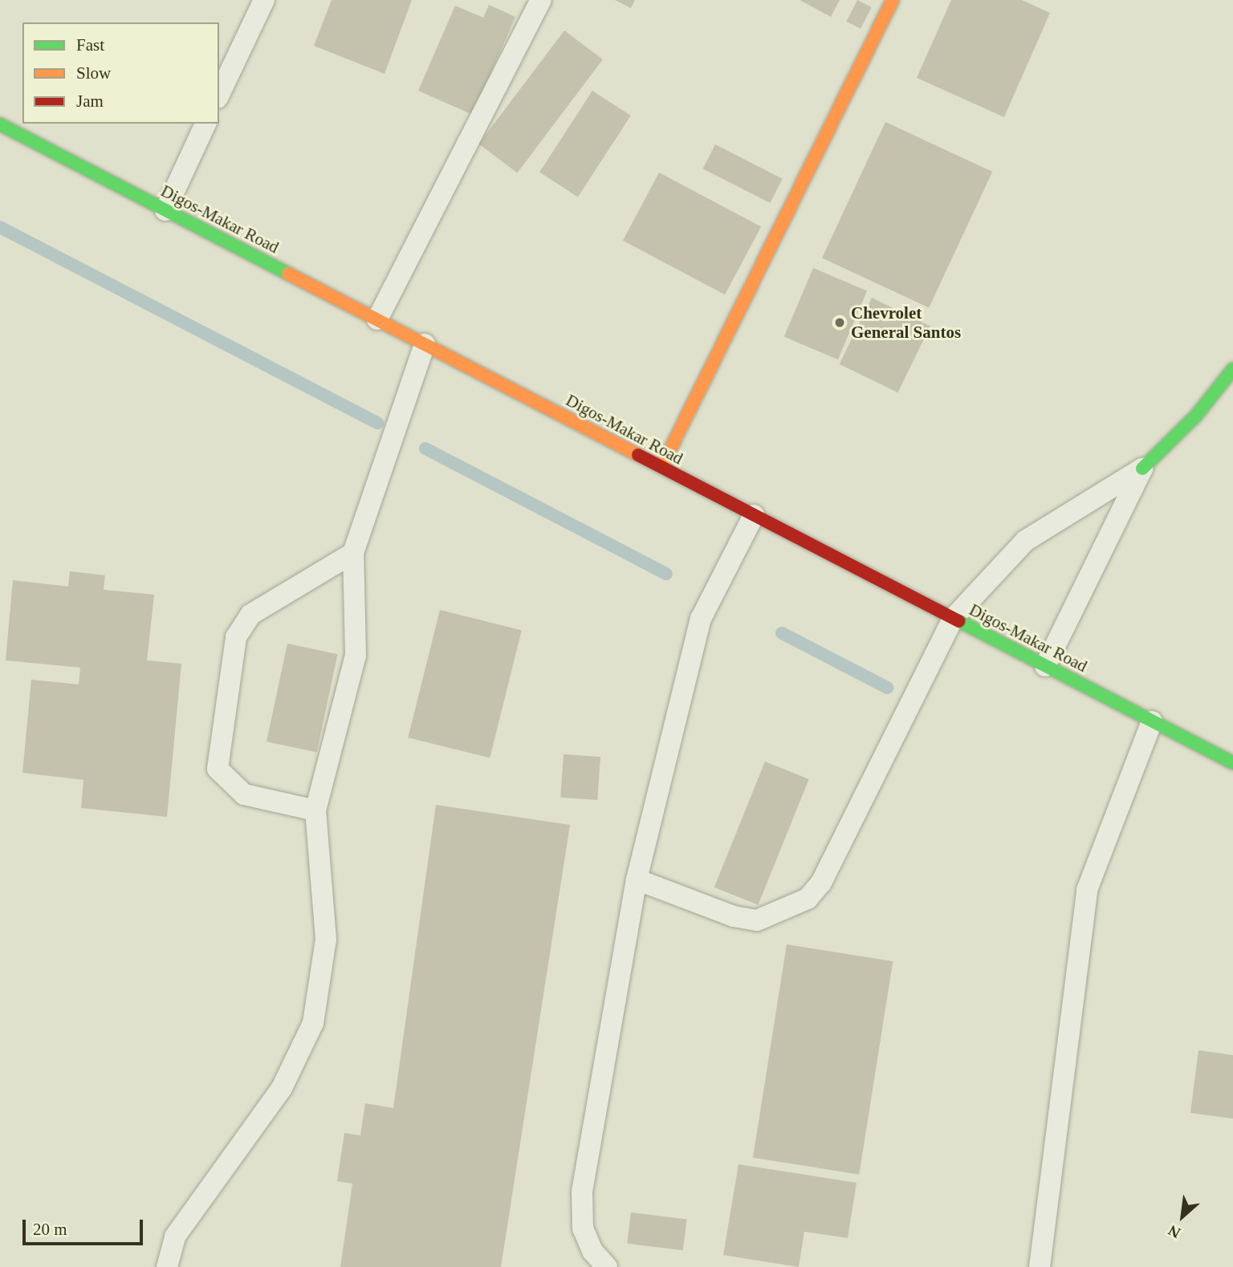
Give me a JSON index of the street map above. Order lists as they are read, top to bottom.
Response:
{
  "streets": {
    "main road": ["Digos-Makar Road"]
  },
  "places": ["Chevrolet General Santos"],
  "legend": ["Fast", "Slow", "Jam"],
  "scale_bar": "20 m",
  "north": "bottom left"
}
